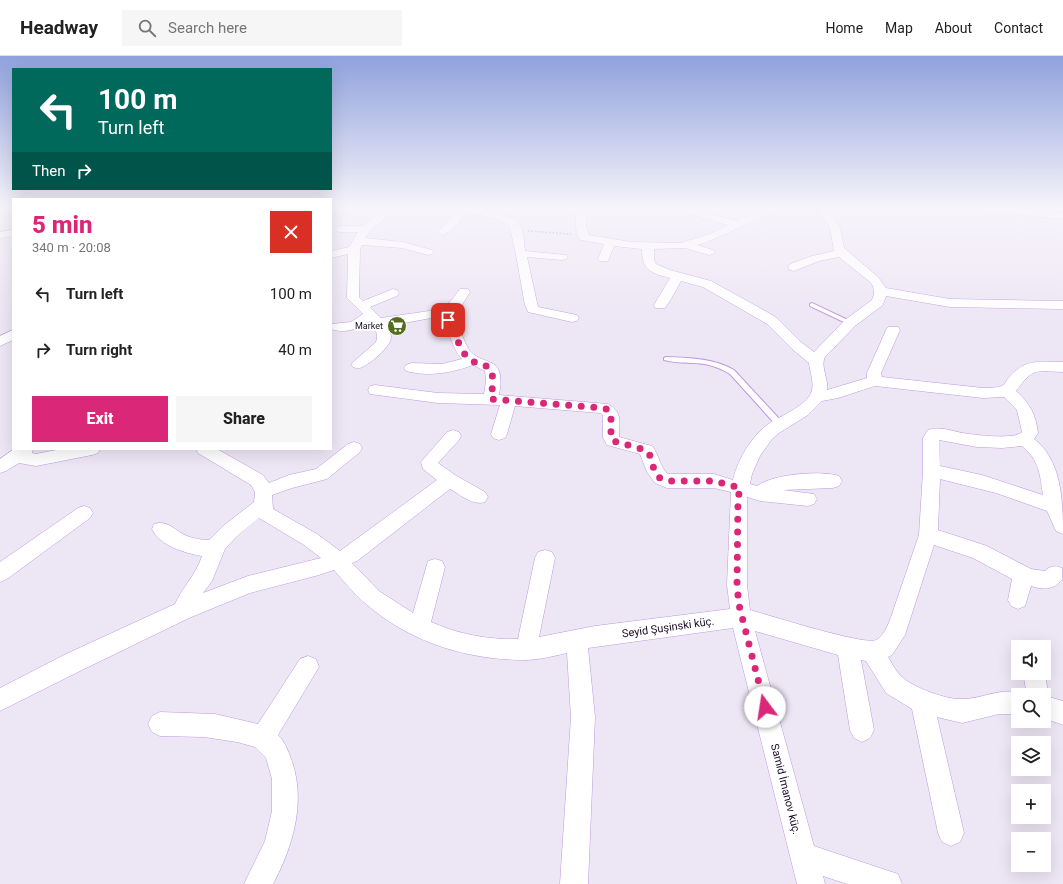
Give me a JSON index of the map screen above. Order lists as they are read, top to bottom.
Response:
{
  "streets": {
    "street": ["Seyid Şuşinski küç.", "Samid İmanov küç."]
  },
  "crossings": [
    ["Seyid Şuşinski küç.", "Samid İmanov küç."]
  ],
  "places": {
    "supermarket": ["Market"]
  },
  "page": {
    "header": "Headway",
    "search": "Search here",
    "nav": [
      "Home",
      "Map",
      "About",
      "Contact"
    ],
    "turn": ["100 m", "Turn left"],
    "then": "Then",
    "heading": ["5 min", "340 m · 20:08"],
    "list": [
      {
        "name": "Turn left",
        "value": "100 m"
      },
      {
        "name": "Turn right",
        "value": "40 m"
      }
    ],
    "buttons": ["Exit", "Share"],
    "map_buttons": ["+", "−"]
  }
}
